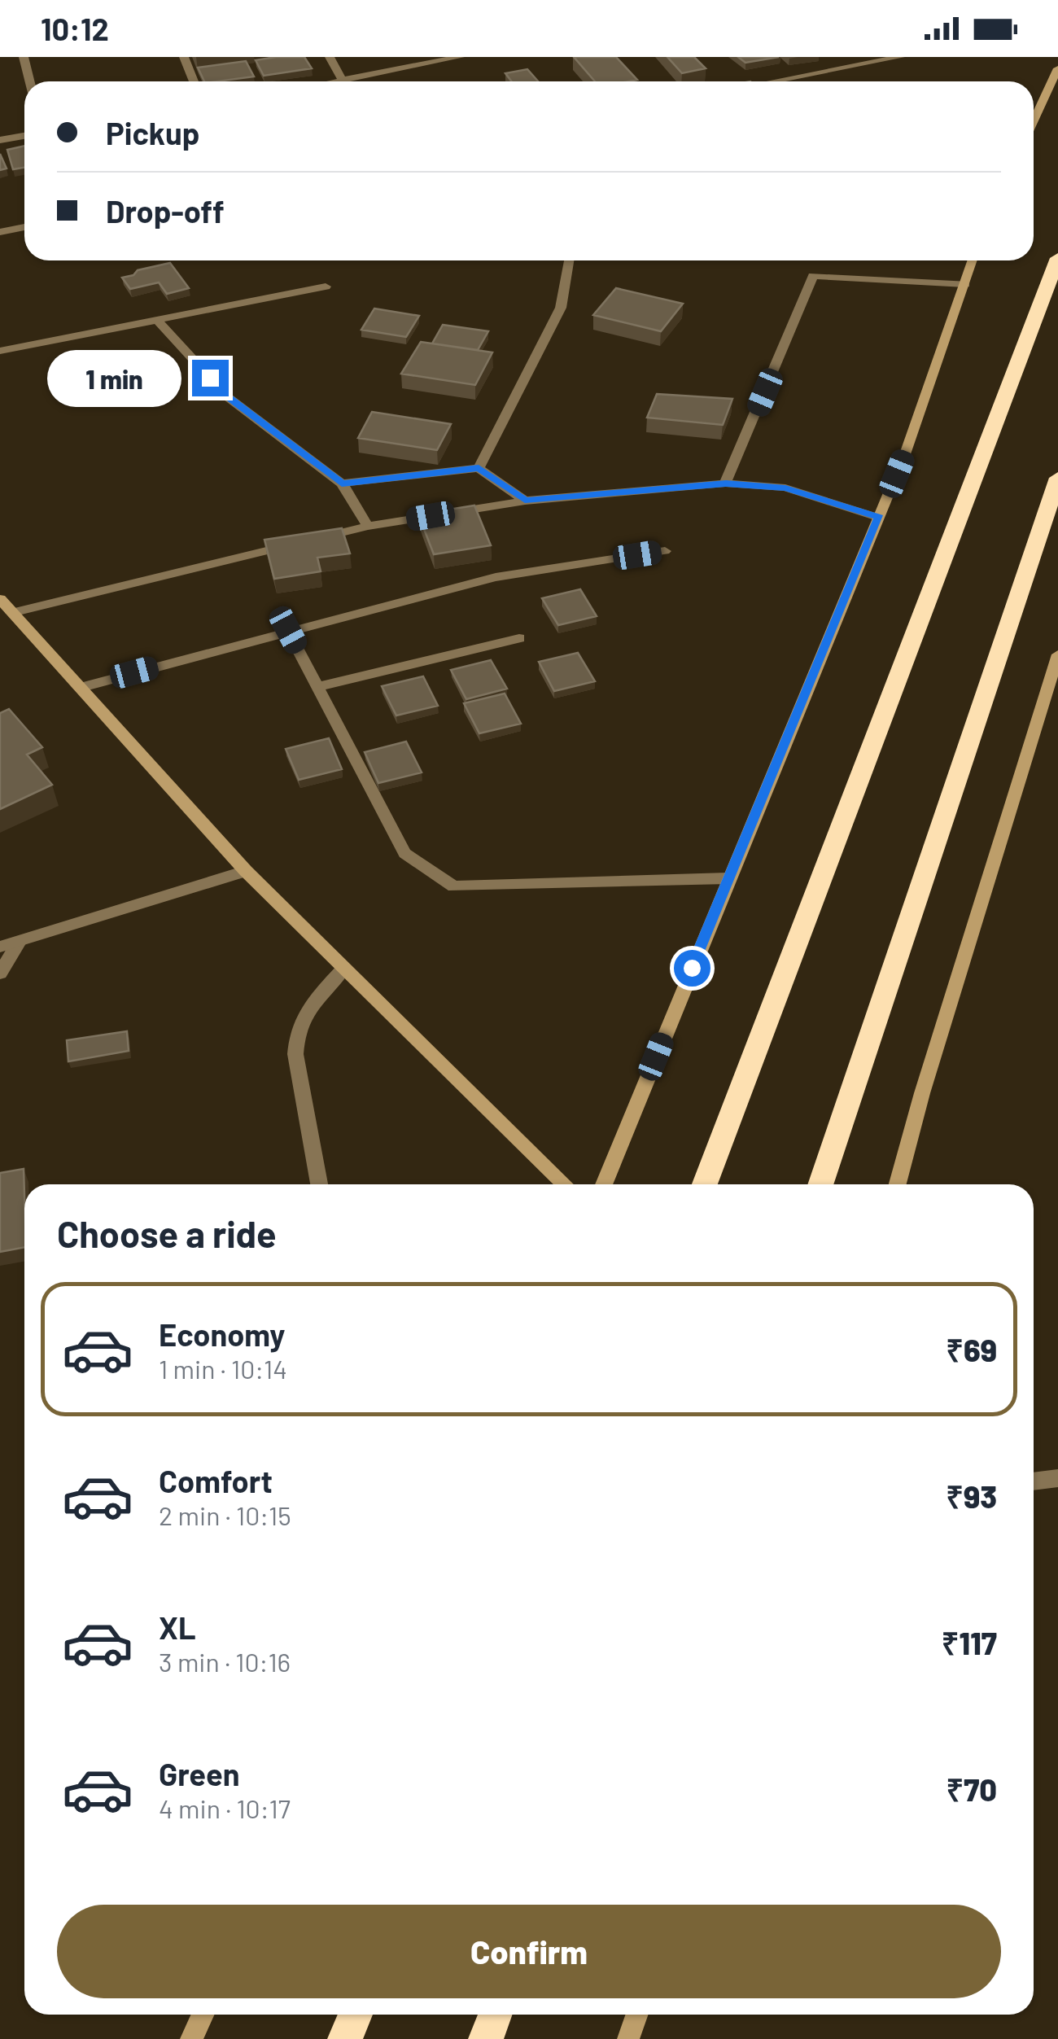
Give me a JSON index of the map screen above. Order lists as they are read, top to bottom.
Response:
{
  "page": {
    "status": "10:12",
    "banner": ["Pickup", "Drop-off"],
    "bubble": "1 min",
    "heading": "Choose a ride",
    "list": [
      {
        "name": "Economy",
        "note": "1 min · 10:14",
        "value": "₹69"
      },
      {
        "name": "Comfort",
        "note": "2 min · 10:15",
        "value": "₹93"
      },
      {
        "name": "XL",
        "note": "3 min · 10:16",
        "value": "₹117"
      },
      {
        "name": "Green",
        "note": "4 min · 10:17",
        "value": "₹70"
      }
    ],
    "buttons": "Confirm"
  }
}
